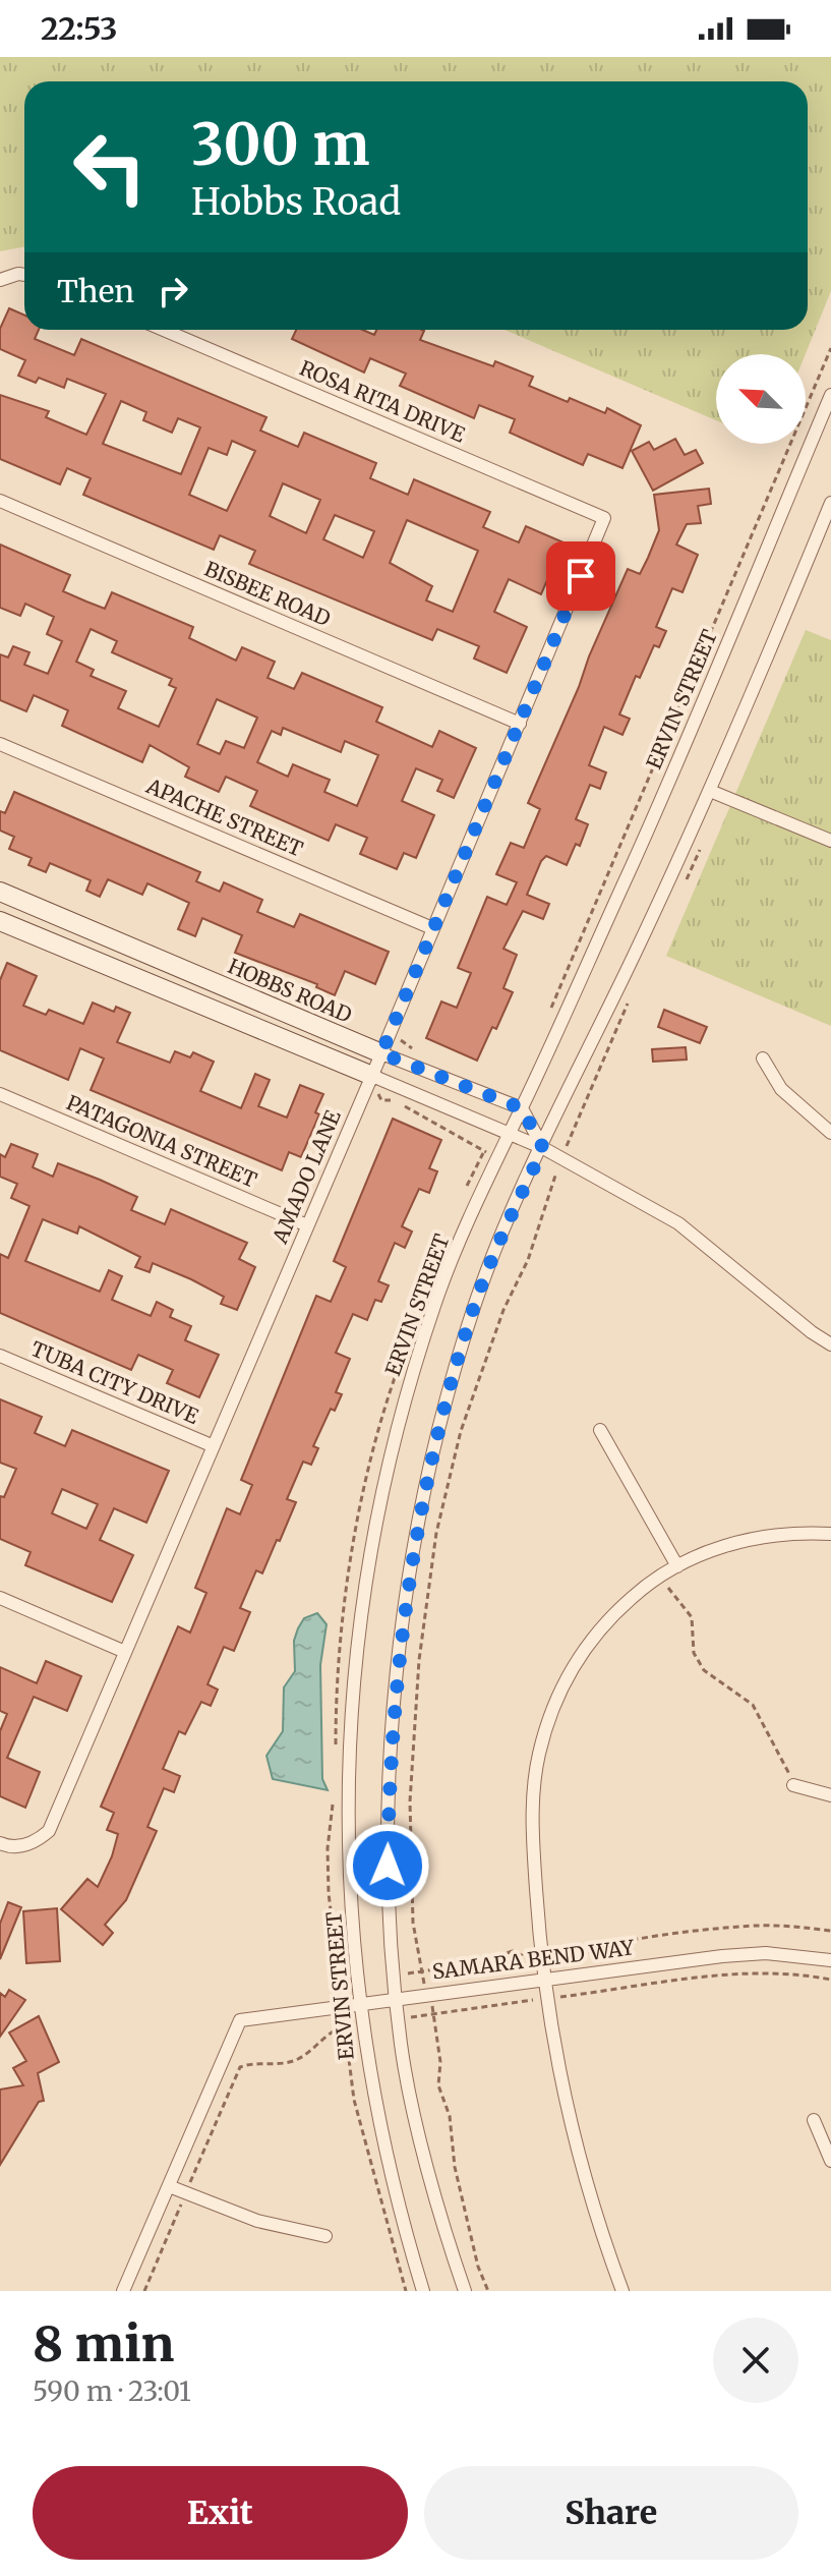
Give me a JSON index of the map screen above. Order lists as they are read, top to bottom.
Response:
{
  "streets": {
    "street": [
      "ROSA RITA DRIVE",
      "BISBEE ROAD",
      "ERVIN STREET",
      "APACHE STREET",
      "HOBBS ROAD",
      "PATAGONIA STREET",
      "AMADO LANE",
      "TUBA CITY DRIVE",
      "SAMARA BEND WAY"
    ]
  },
  "crossings": [
    ["ROSA RITA DRIVE", "AMADO LANE"],
    ["BISBEE ROAD", "AMADO LANE"],
    ["ERVIN STREET", "HOBBS ROAD"],
    ["ERVIN STREET", "SAMARA BEND WAY"],
    ["APACHE STREET", "AMADO LANE"],
    ["HOBBS ROAD", "AMADO LANE"],
    ["PATAGONIA STREET", "AMADO LANE"],
    ["AMADO LANE", "TUBA CITY DRIVE"]
  ],
  "north": "top left",
  "page": {
    "status": "22:53",
    "turn": ["300 m", "Hobbs Road"],
    "then": "Then",
    "heading": ["8 min", "590 m · 23:01"],
    "buttons": ["Exit", "Share"]
  }
}
